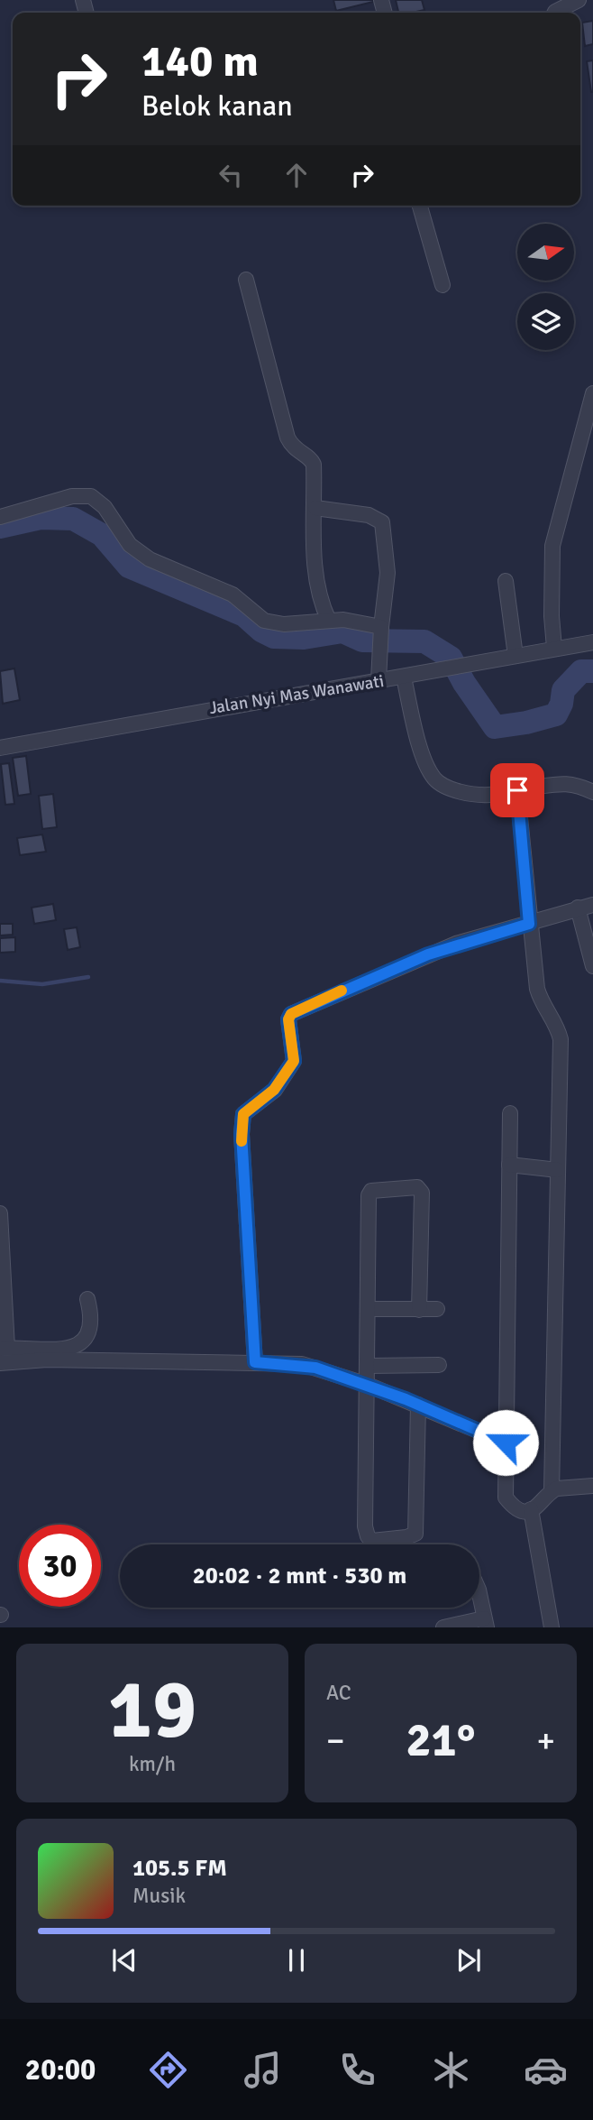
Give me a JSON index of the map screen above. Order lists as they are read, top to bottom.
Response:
{
  "streets": {
    "street": ["Jalan Nyi Mas Wanawati"]
  },
  "north": "right",
  "page": {
    "turn": ["140 m", "Belok kanan"],
    "limit": "30",
    "trip": "20:02 · 2 mnt · 530 m",
    "tile": [
      ["19", "km/h"],
      "AC"
    ],
    "heat": ["−", "21°", "+"],
    "song": ["105.5 FM", "Musik"],
    "tabs": "20:00"
  }
}
